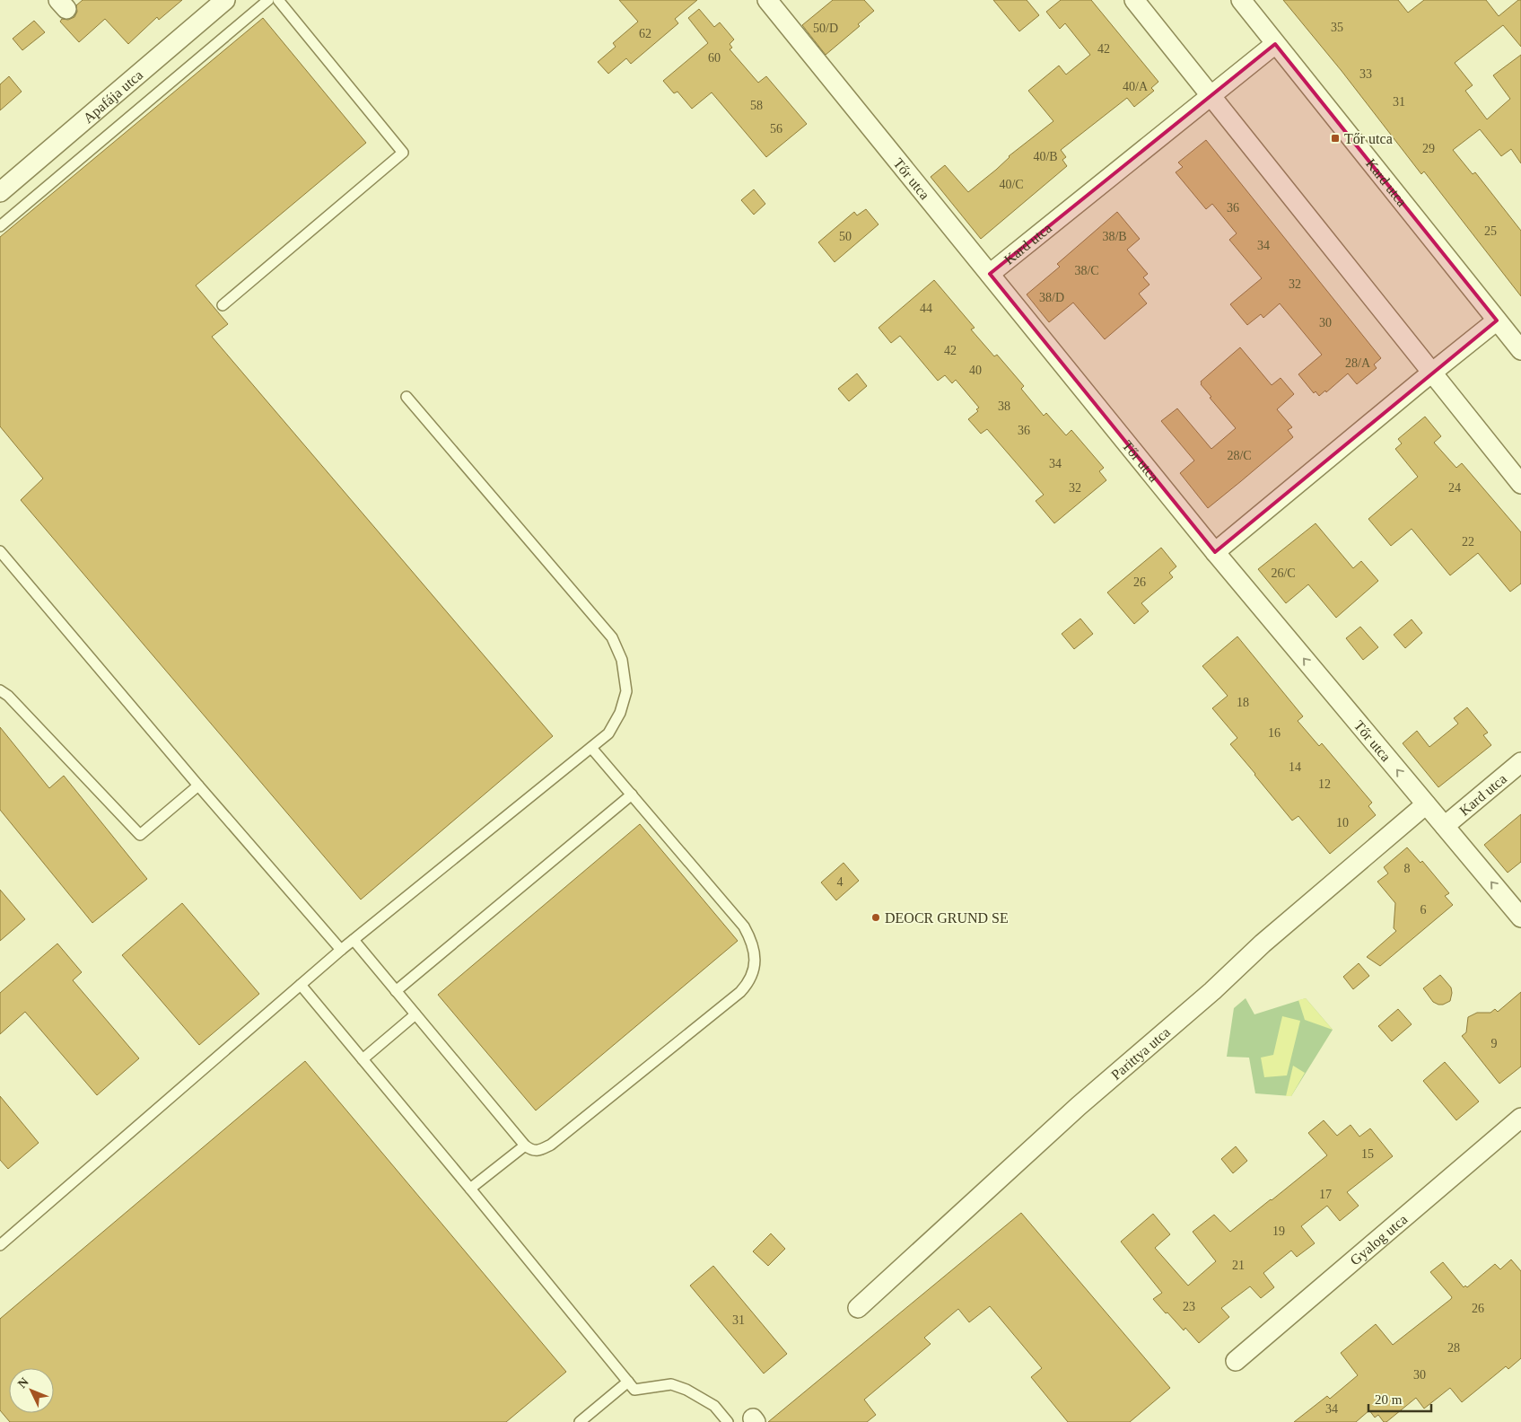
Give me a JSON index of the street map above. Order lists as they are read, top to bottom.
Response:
{
  "streets": {
    "street": [
      "Apafája utca",
      "Tőr utca",
      "Kard utca",
      "Parittya utca",
      "Gyalog utca"
    ]
  },
  "crossings": [
    ["Tőr utca", "Kard utca"],
    ["Tőr utca", "Parittya utca"]
  ],
  "one_way": ["Tőr utca"],
  "places": {
    "transit": ["Tőr utca"],
    "other": ["DEOCR GRUND SE"]
  },
  "house_numbers": [
    "35",
    "50/D",
    "62",
    "42",
    "60",
    "33",
    "40/A",
    "31",
    "58",
    "56",
    "29",
    "40/B",
    "40/C",
    "36",
    "25",
    "50",
    "38/B",
    "34",
    "38/C",
    "32",
    "38/D",
    "44",
    "30",
    "42",
    "28/A",
    "40",
    "38",
    "36",
    "28/C",
    "34",
    "32",
    "24",
    "22",
    "26/C",
    "26",
    "18",
    "16",
    "14",
    "12",
    "10",
    "8",
    "4",
    "6",
    "9",
    "15",
    "17",
    "19",
    "21",
    "23",
    "26",
    "31",
    "28",
    "30",
    "34"
  ],
  "scale_bar": "20 m",
  "north": "top left"
}
